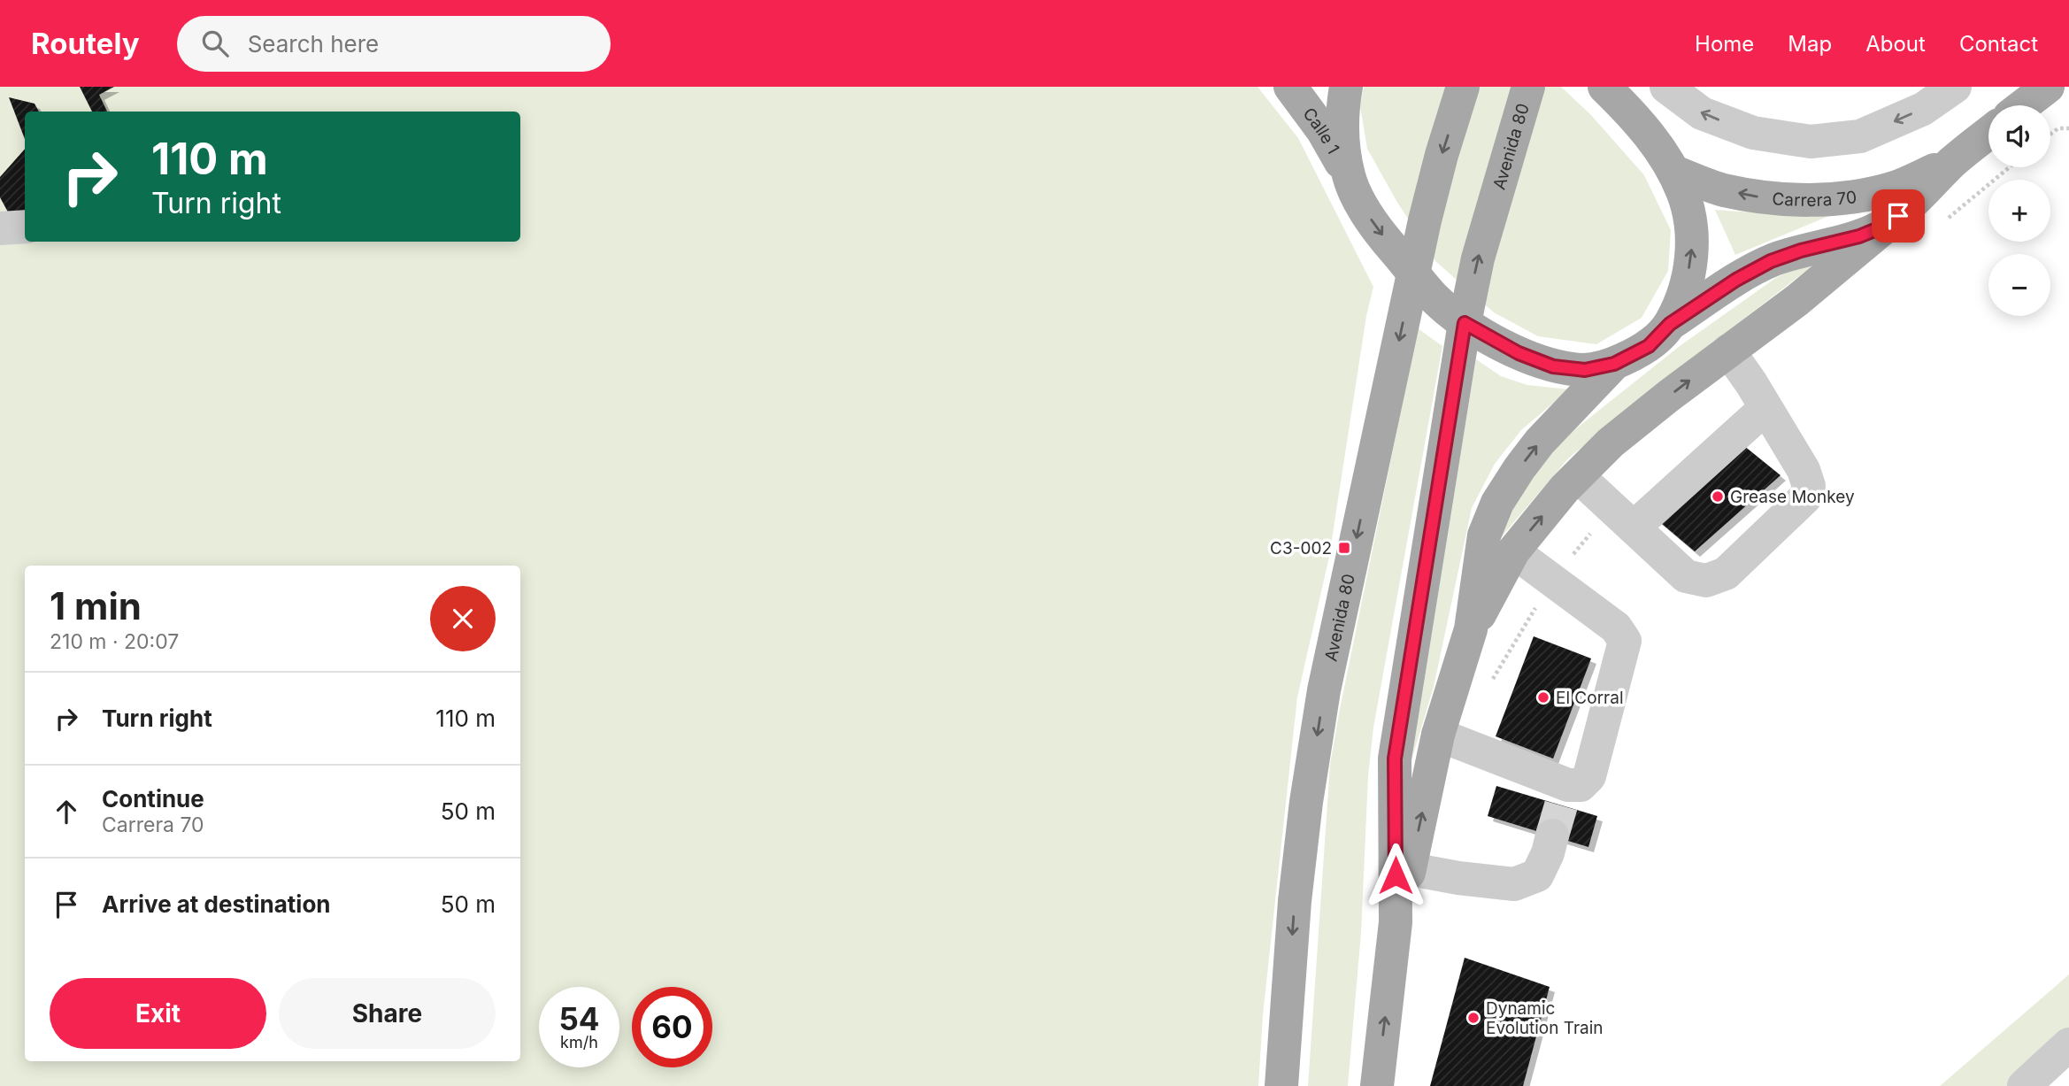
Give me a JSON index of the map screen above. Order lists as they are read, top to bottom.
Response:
{
  "streets": {
    "main road": ["Calle 1", "Avenida 80", "Carrera 70"]
  },
  "crossings": [
    ["Calle 1", "Avenida 80"]
  ],
  "places": {
    "other": ["Grease Monkey", "El Corral", "Dynamic Evolution Train"],
    "transit": ["C3-002"]
  },
  "page": {
    "header": "Routely",
    "search": "Search here",
    "nav": [
      "Home",
      "Map",
      "About",
      "Contact"
    ],
    "map_buttons": ["+", "−"],
    "turn": ["110 m", "Turn right"],
    "heading": ["1 min", "210 m · 20:07"],
    "list": [
      {
        "name": "Turn right",
        "value": "110 m"
      },
      {
        "name": "Continue",
        "note": "Carrera 70",
        "value": "50 m"
      },
      {
        "name": "Arrive at destination",
        "value": "50 m"
      }
    ],
    "buttons": ["Exit", "Share"],
    "speed": "54 km/h",
    "limit": "60"
  }
}
